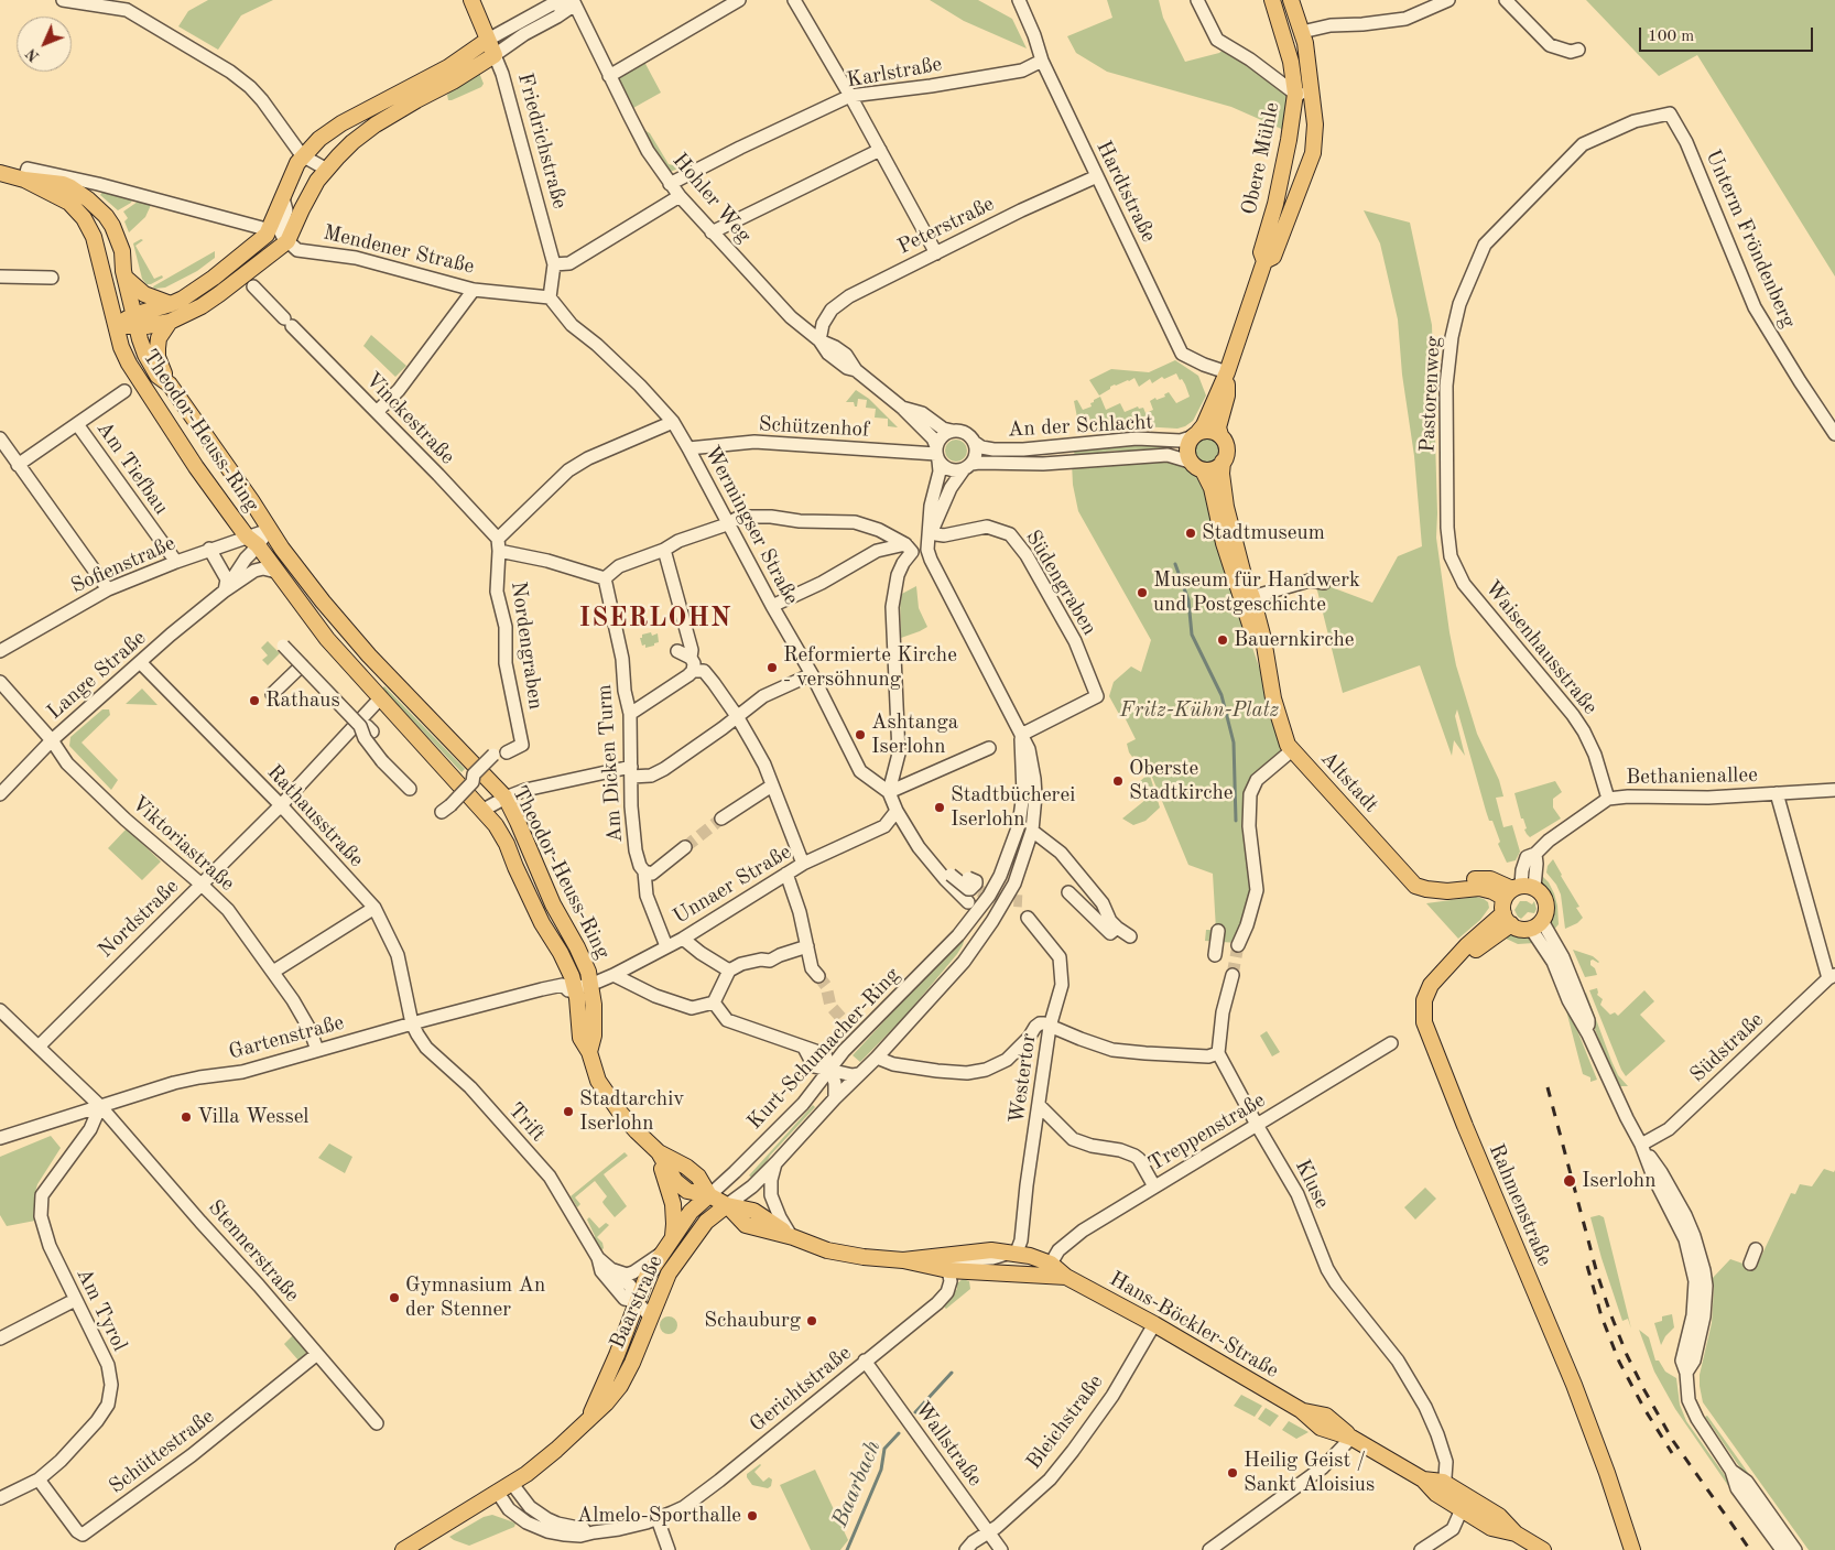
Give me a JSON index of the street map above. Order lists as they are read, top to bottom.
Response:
{
  "streets": {
    "main road": [
      "Friedrichstraße",
      "Obere Mühle",
      "Theodor-Heuss-Ring",
      "Altstadt",
      "Rahmenstraße",
      "Baarstraße",
      "Hans-Böckler-Straße"
    ],
    "street": [
      "Karlstraße",
      "Hardtstraße",
      "Hohler Weg",
      "Peterstraße",
      "Unterm Fröndenberg",
      "Mendener Straße",
      "Pastorenweg",
      "Vinckestraße",
      "An der Schlacht",
      "Schützenhof",
      "Am Tiefbau",
      "Wermingser Straße",
      "Sofienstraße",
      "Südengraben",
      "Nordengraben",
      "Waisenhausstraße",
      "Lange Straße",
      "Am Dicken Turm",
      "Bethanienallee",
      "Rathausstraße",
      "Viktoriastraße",
      "Unnaer Straße",
      "Nordstraße",
      "Gartenstraße",
      "Südstraße",
      "Kurt-Schumacher-Ring",
      "Westertor",
      "Trift",
      "Treppenstraße",
      "Kluse",
      "Stennerstraße",
      "Am Tyrol",
      "Gerichtstraße",
      "Bleichstraße",
      "Wallstraße",
      "Schüttestraße"
    ]
  },
  "crossings": [
    ["Karlstraße", "Hardtstraße"],
    ["Karlstraße", "Hohler Weg"],
    ["Friedrichstraße", "Mendener Straße"],
    ["Friedrichstraße", "Wermingser Straße"],
    ["Obere Mühle", "Hardtstraße"],
    ["Obere Mühle", "An der Schlacht"],
    ["Obere Mühle", "Altstadt"],
    ["Hardtstraße", "Peterstraße"],
    ["Hohler Weg", "Peterstraße"],
    ["Hohler Weg", "An der Schlacht"],
    ["Hohler Weg", "Schützenhof"],
    ["Hohler Weg", "Kurt-Schumacher-Ring"],
    ["Unterm Fröndenberg", "Pastorenweg"],
    ["Mendener Straße", "Wermingser Straße"],
    ["Pastorenweg", "Waisenhausstraße"],
    ["Vinckestraße", "Nordengraben"],
    ["An der Schlacht", "Schützenhof"],
    ["An der Schlacht", "Altstadt"],
    ["An der Schlacht", "Kurt-Schumacher-Ring"],
    ["Schützenhof", "Wermingser Straße"],
    ["Schützenhof", "Kurt-Schumacher-Ring"],
    ["Theodor-Heuss-Ring", "Sofienstraße"],
    ["Theodor-Heuss-Ring", "Lange Straße"],
    ["Theodor-Heuss-Ring", "Unnaer Straße"],
    ["Theodor-Heuss-Ring", "Nordstraße"],
    ["Theodor-Heuss-Ring", "Gartenstraße"],
    ["Theodor-Heuss-Ring", "Kurt-Schumacher-Ring"],
    ["Theodor-Heuss-Ring", "Baarstraße"],
    ["Theodor-Heuss-Ring", "Hans-Böckler-Straße"],
    ["Am Tiefbau", "Sofienstraße"],
    ["Wermingser Straße", "Südengraben"],
    ["Sofienstraße", "Lange Straße"],
    ["Südengraben", "Kurt-Schumacher-Ring"],
    ["Waisenhausstraße", "Bethanienallee"],
    ["Lange Straße", "Rathausstraße"],
    ["Lange Straße", "Viktoriastraße"],
    ["Am Dicken Turm", "Unnaer Straße"],
    ["Bethanienallee", "Altstadt"],
    ["Bethanienallee", "Rahmenstraße"],
    ["Altstadt", "Rahmenstraße"],
    ["Rathausstraße", "Nordstraße"],
    ["Rathausstraße", "Gartenstraße"],
    ["Rathausstraße", "Trift"],
    ["Viktoriastraße", "Nordstraße"],
    ["Viktoriastraße", "Gartenstraße"],
    ["Unnaer Straße", "Gartenstraße"],
    ["Nordstraße", "Stennerstraße"],
    ["Gartenstraße", "Trift"],
    ["Gartenstraße", "Stennerstraße"],
    ["Gartenstraße", "Am Tyrol"],
    ["Kurt-Schumacher-Ring", "Baarstraße"],
    ["Kurt-Schumacher-Ring", "Hans-Böckler-Straße"],
    ["Westertor", "Hans-Böckler-Straße"],
    ["Trift", "Baarstraße"],
    ["Treppenstraße", "Kluse"],
    ["Treppenstraße", "Hans-Böckler-Straße"],
    ["Kluse", "Hans-Böckler-Straße"],
    ["Stennerstraße", "Am Tyrol"],
    ["Stennerstraße", "Schüttestraße"],
    ["Baarstraße", "Hans-Böckler-Straße"],
    ["Baarstraße", "Gerichtstraße"],
    ["Am Tyrol", "Schüttestraße"],
    ["Hans-Böckler-Straße", "Gerichtstraße"],
    ["Hans-Böckler-Straße", "Bleichstraße"],
    ["Gerichtstraße", "Wallstraße"],
    ["Bleichstraße", "Wallstraße"]
  ],
  "districts": ["ISERLOHN"],
  "water": ["Baarbach"],
  "parks": ["Fritz-Kühn-Platz"],
  "places": [
    "Stadtmuseum",
    "Museum für Handwerk und Postgeschichte",
    "Bauernkirche",
    "Reformierte Kirche - versöhnung",
    "Rathaus",
    "Ashtanga Iserlohn",
    "Oberste Stadtkirche",
    "Stadtbücherei Iserlohn",
    "Stadtarchiv Iserlohn",
    "Villa Wessel",
    "Iserlohn",
    "Gymnasium An der Stenner",
    "Schauburg",
    "Heilig Geist / Sankt Aloisius",
    "Almelo-Sporthalle"
  ],
  "scale_bar": "100 m",
  "north": "bottom left"
}
